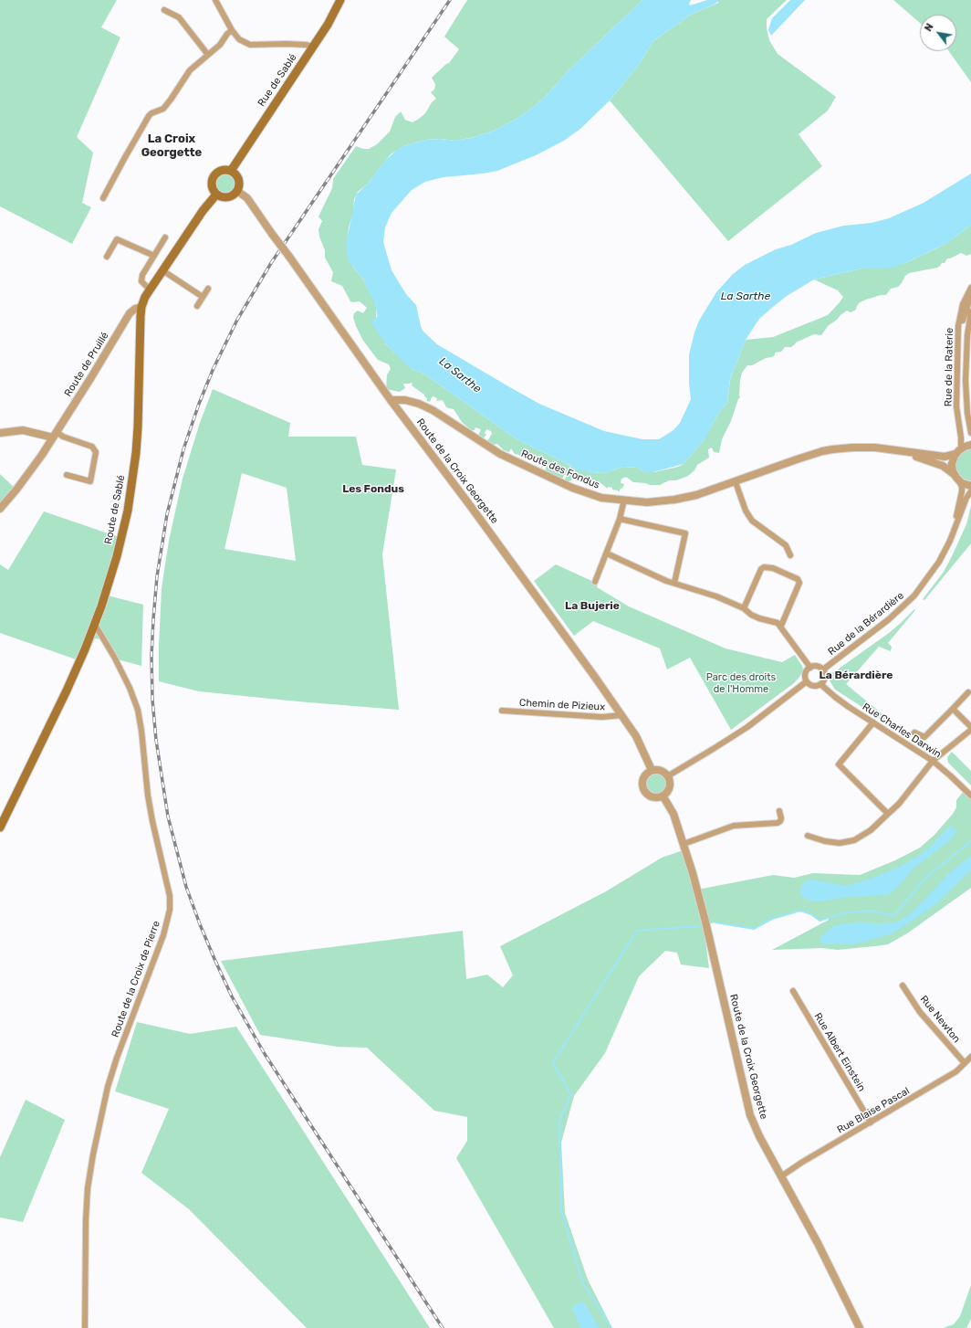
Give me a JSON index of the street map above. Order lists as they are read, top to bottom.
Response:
{
  "streets": {
    "main road": ["Rue de Sablé", "Route de Sablé"],
    "street": [
      "Route de Pruillé",
      "Rue de la Raterie",
      "Route des Fondus",
      "Route de la Croix Georgette",
      "Rue de la Bérardière",
      "Chemin de Pizieux",
      "Rue Charles Darwin",
      "Route de la Croix de Pierre",
      "Rue Newton",
      "Rue Albert Einstein",
      "Rue Blaise Pascal"
    ]
  },
  "crossings": [
    ["Rue de Sablé", "Route de la Croix Georgette"],
    ["Rue de Sablé", "Route de Sablé"],
    ["Route de Pruillé", "Route de Sablé"],
    ["Rue de la Raterie", "Route des Fondus"],
    ["Route des Fondus", "Route de la Croix Georgette"],
    ["Route de la Croix Georgette", "Route de Sablé"],
    ["Route de la Croix Georgette", "Chemin de Pizieux"],
    ["Route de la Croix Georgette", "Rue Blaise Pascal"],
    ["Route de Sablé", "Route de la Croix de Pierre"],
    ["Rue de la Bérardière", "Rue Charles Darwin"],
    ["Rue Newton", "Rue Blaise Pascal"],
    ["Rue Albert Einstein", "Rue Blaise Pascal"]
  ],
  "districts": [
    "La Croix Georgette",
    "Les Fondus",
    "La Bujerie",
    "La Bérardière"
  ],
  "water": ["La Sarthe"],
  "parks": ["Parc des droits de l'Homme"],
  "north": "top left"
}
